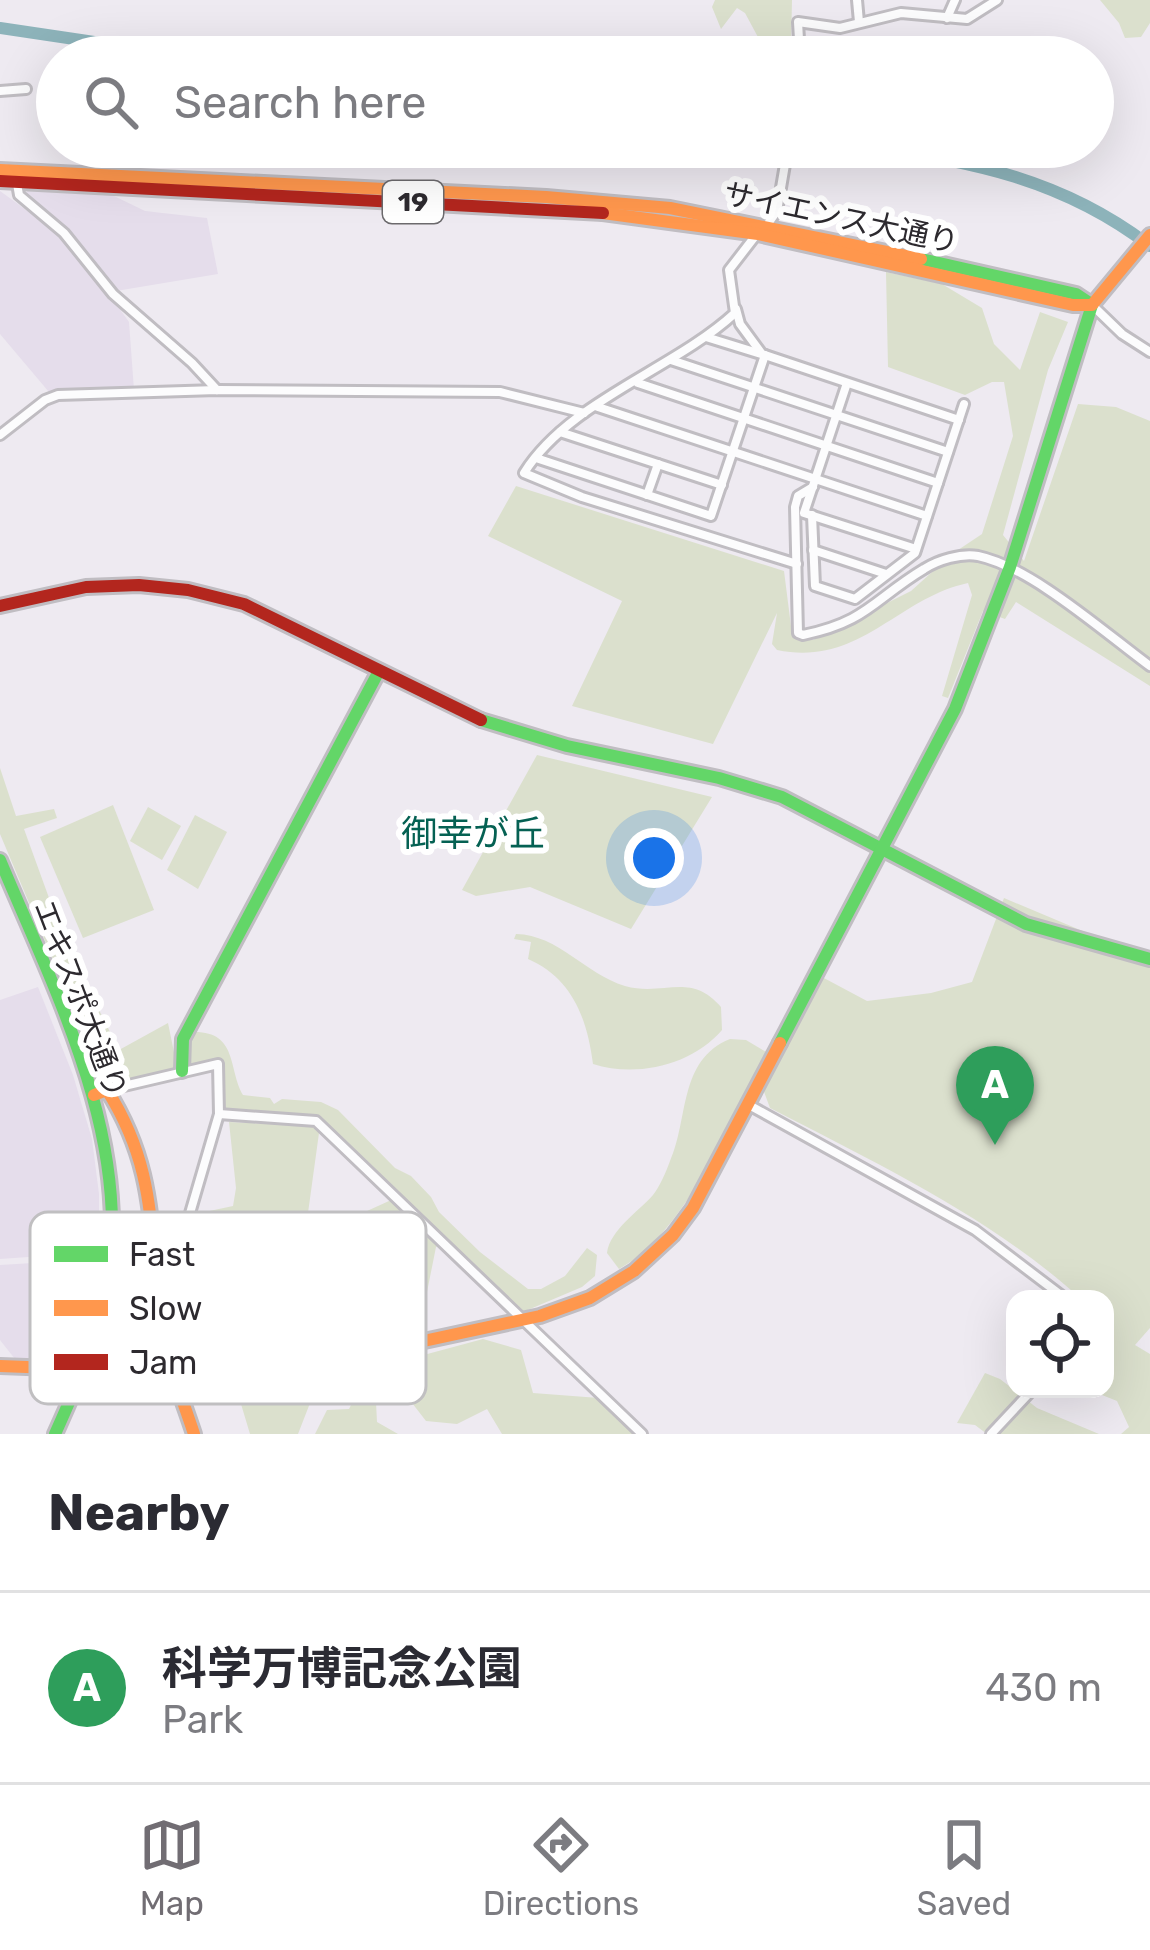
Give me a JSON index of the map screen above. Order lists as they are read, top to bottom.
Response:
{
  "streets": {
    "street": ["19", "サイエンス大通り", "エキスポ大通り"]
  },
  "districts": ["御幸が丘"],
  "legend": ["Fast", "Slow", "Jam"],
  "page": {
    "search": "Search here",
    "pins": "A",
    "heading": "Nearby",
    "list": [
      {
        "mark": "A",
        "name": "科学万博記念公園",
        "note": "Park",
        "value": "430 m"
      }
    ],
    "nav": ["Map", "Directions", "Saved"]
  }
}
